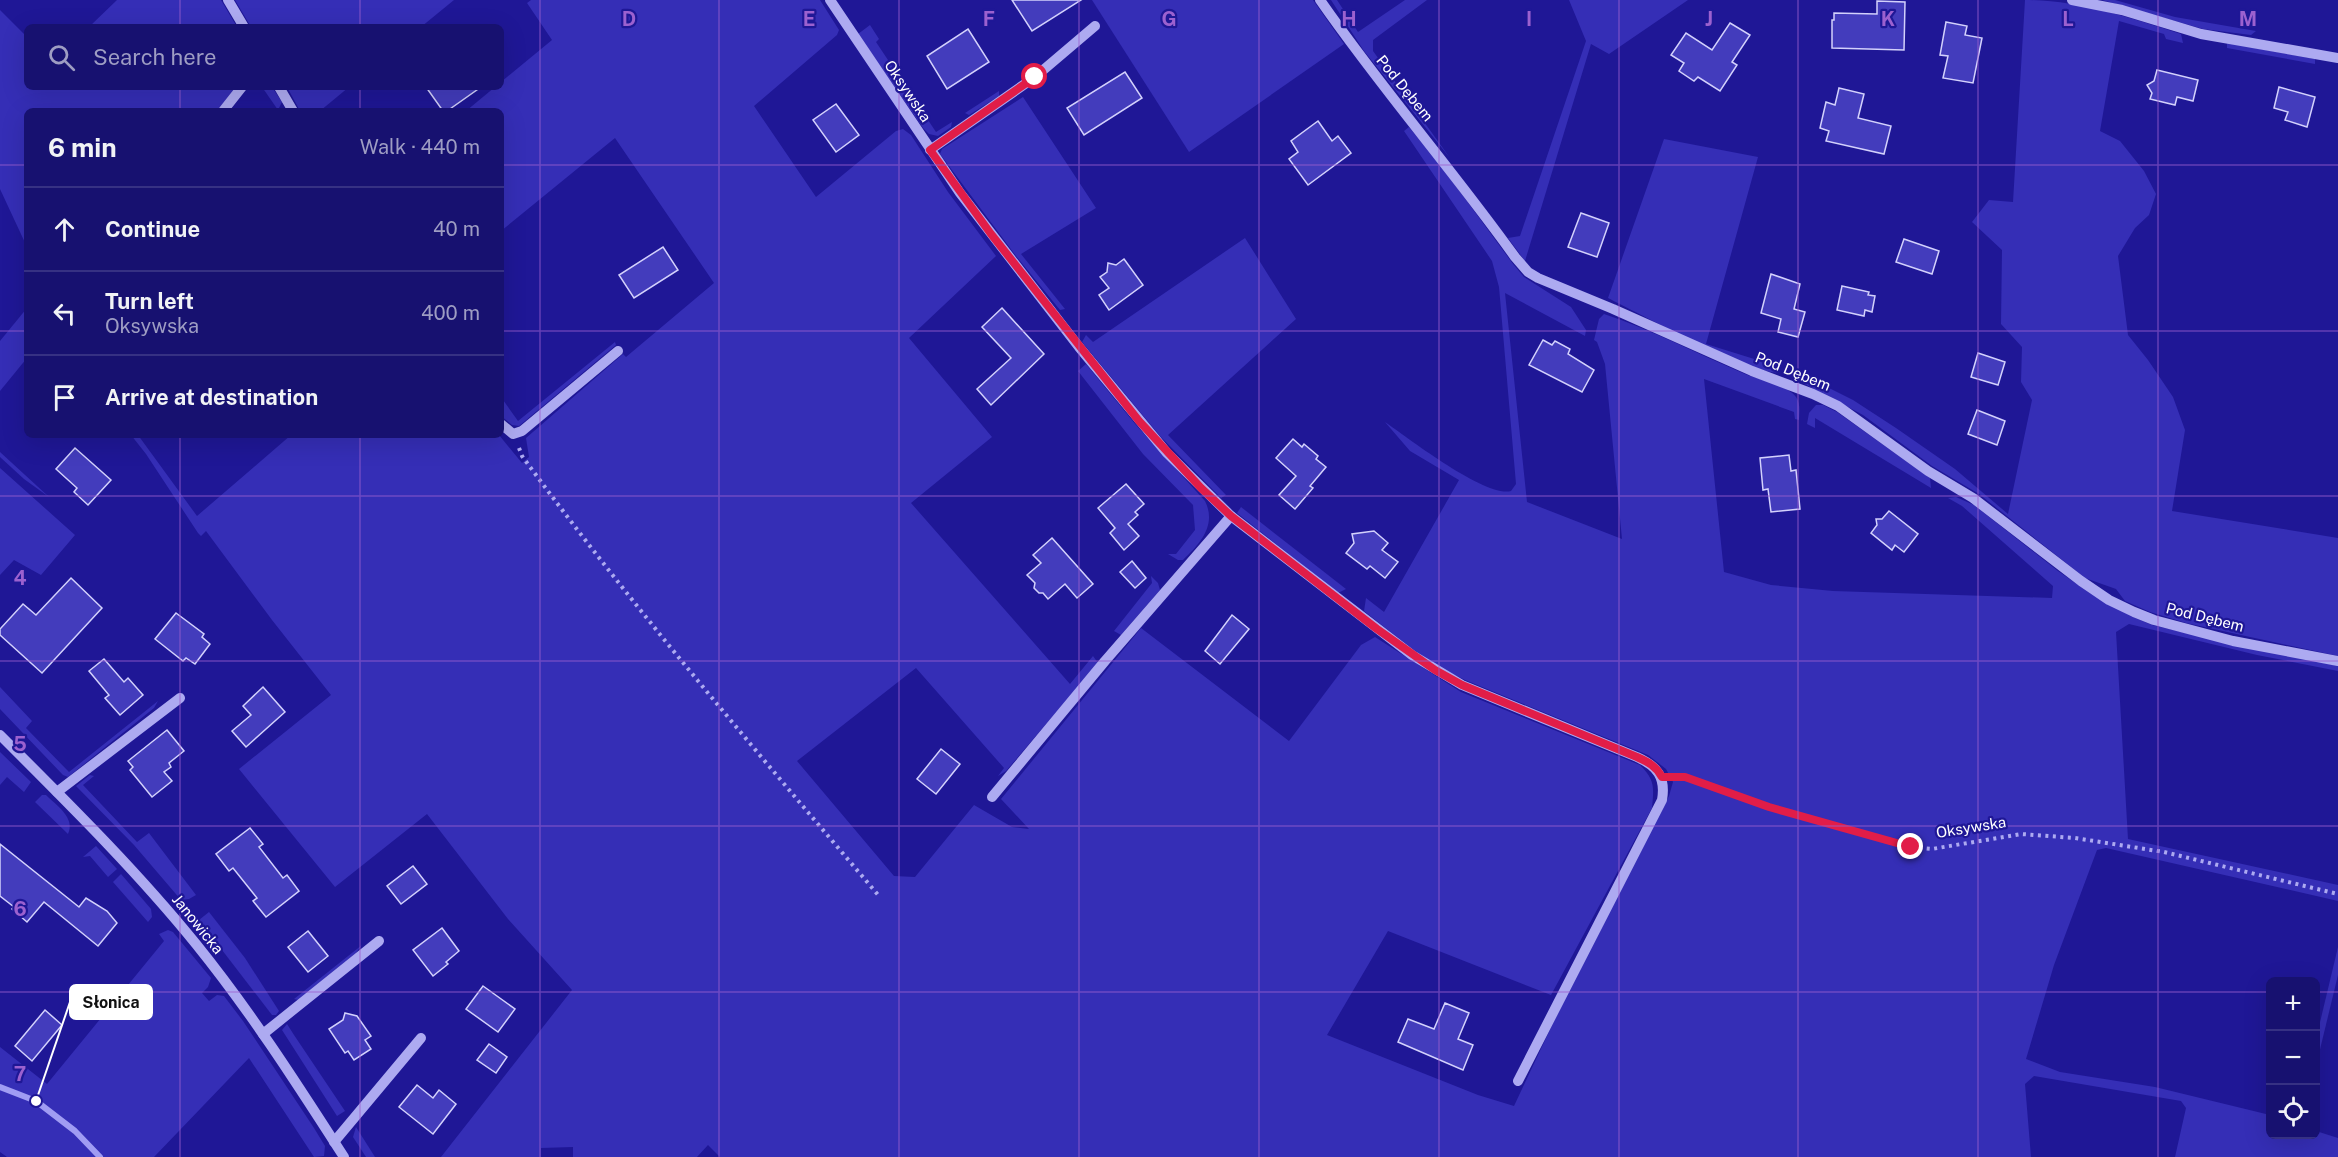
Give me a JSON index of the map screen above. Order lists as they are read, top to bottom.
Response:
{
  "streets": {
    "street": ["Pod Dębem", "Oksywska", "Janowicka"]
  },
  "places": ["Słonica"],
  "page": {
    "search": "Search here",
    "heading": ["6 min", "Walk · 440 m"],
    "list": [
      ["Continue", "40 m"],
      ["Turn left", "Oksywska", "400 m"],
      "Arrive at destination"
    ],
    "map_buttons": ["+", "−"]
  },
  "grid": {
    "columns": [
      "D",
      "E",
      "F",
      "G",
      "H",
      "I",
      "J",
      "K",
      "L",
      "M"
    ],
    "rows": [
      "4",
      "5",
      "6",
      "7"
    ]
  }
}
